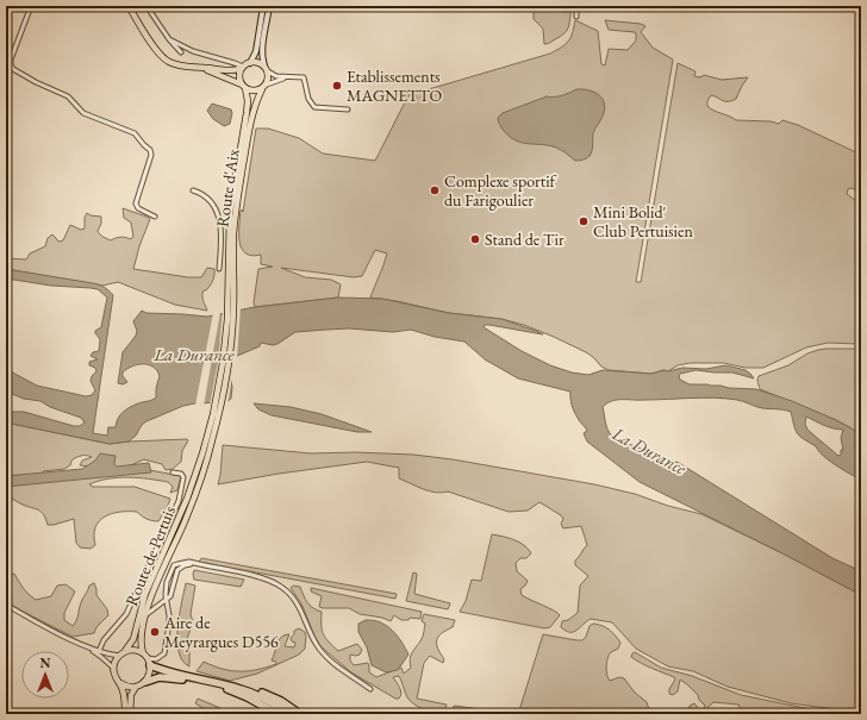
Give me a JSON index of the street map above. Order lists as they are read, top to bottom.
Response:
{
  "streets": {
    "main road": ["Route d'Aix", "Route de Pertuis"]
  },
  "water": ["La Durance"],
  "places": [
    "Etablissements MAGNETTO",
    "Complexe sportif du Farigoulier",
    "Mini Bolid' Club Pertuisien",
    "Stand de Tir",
    "Aire de Meyrargues D556"
  ],
  "north": "top"
}
